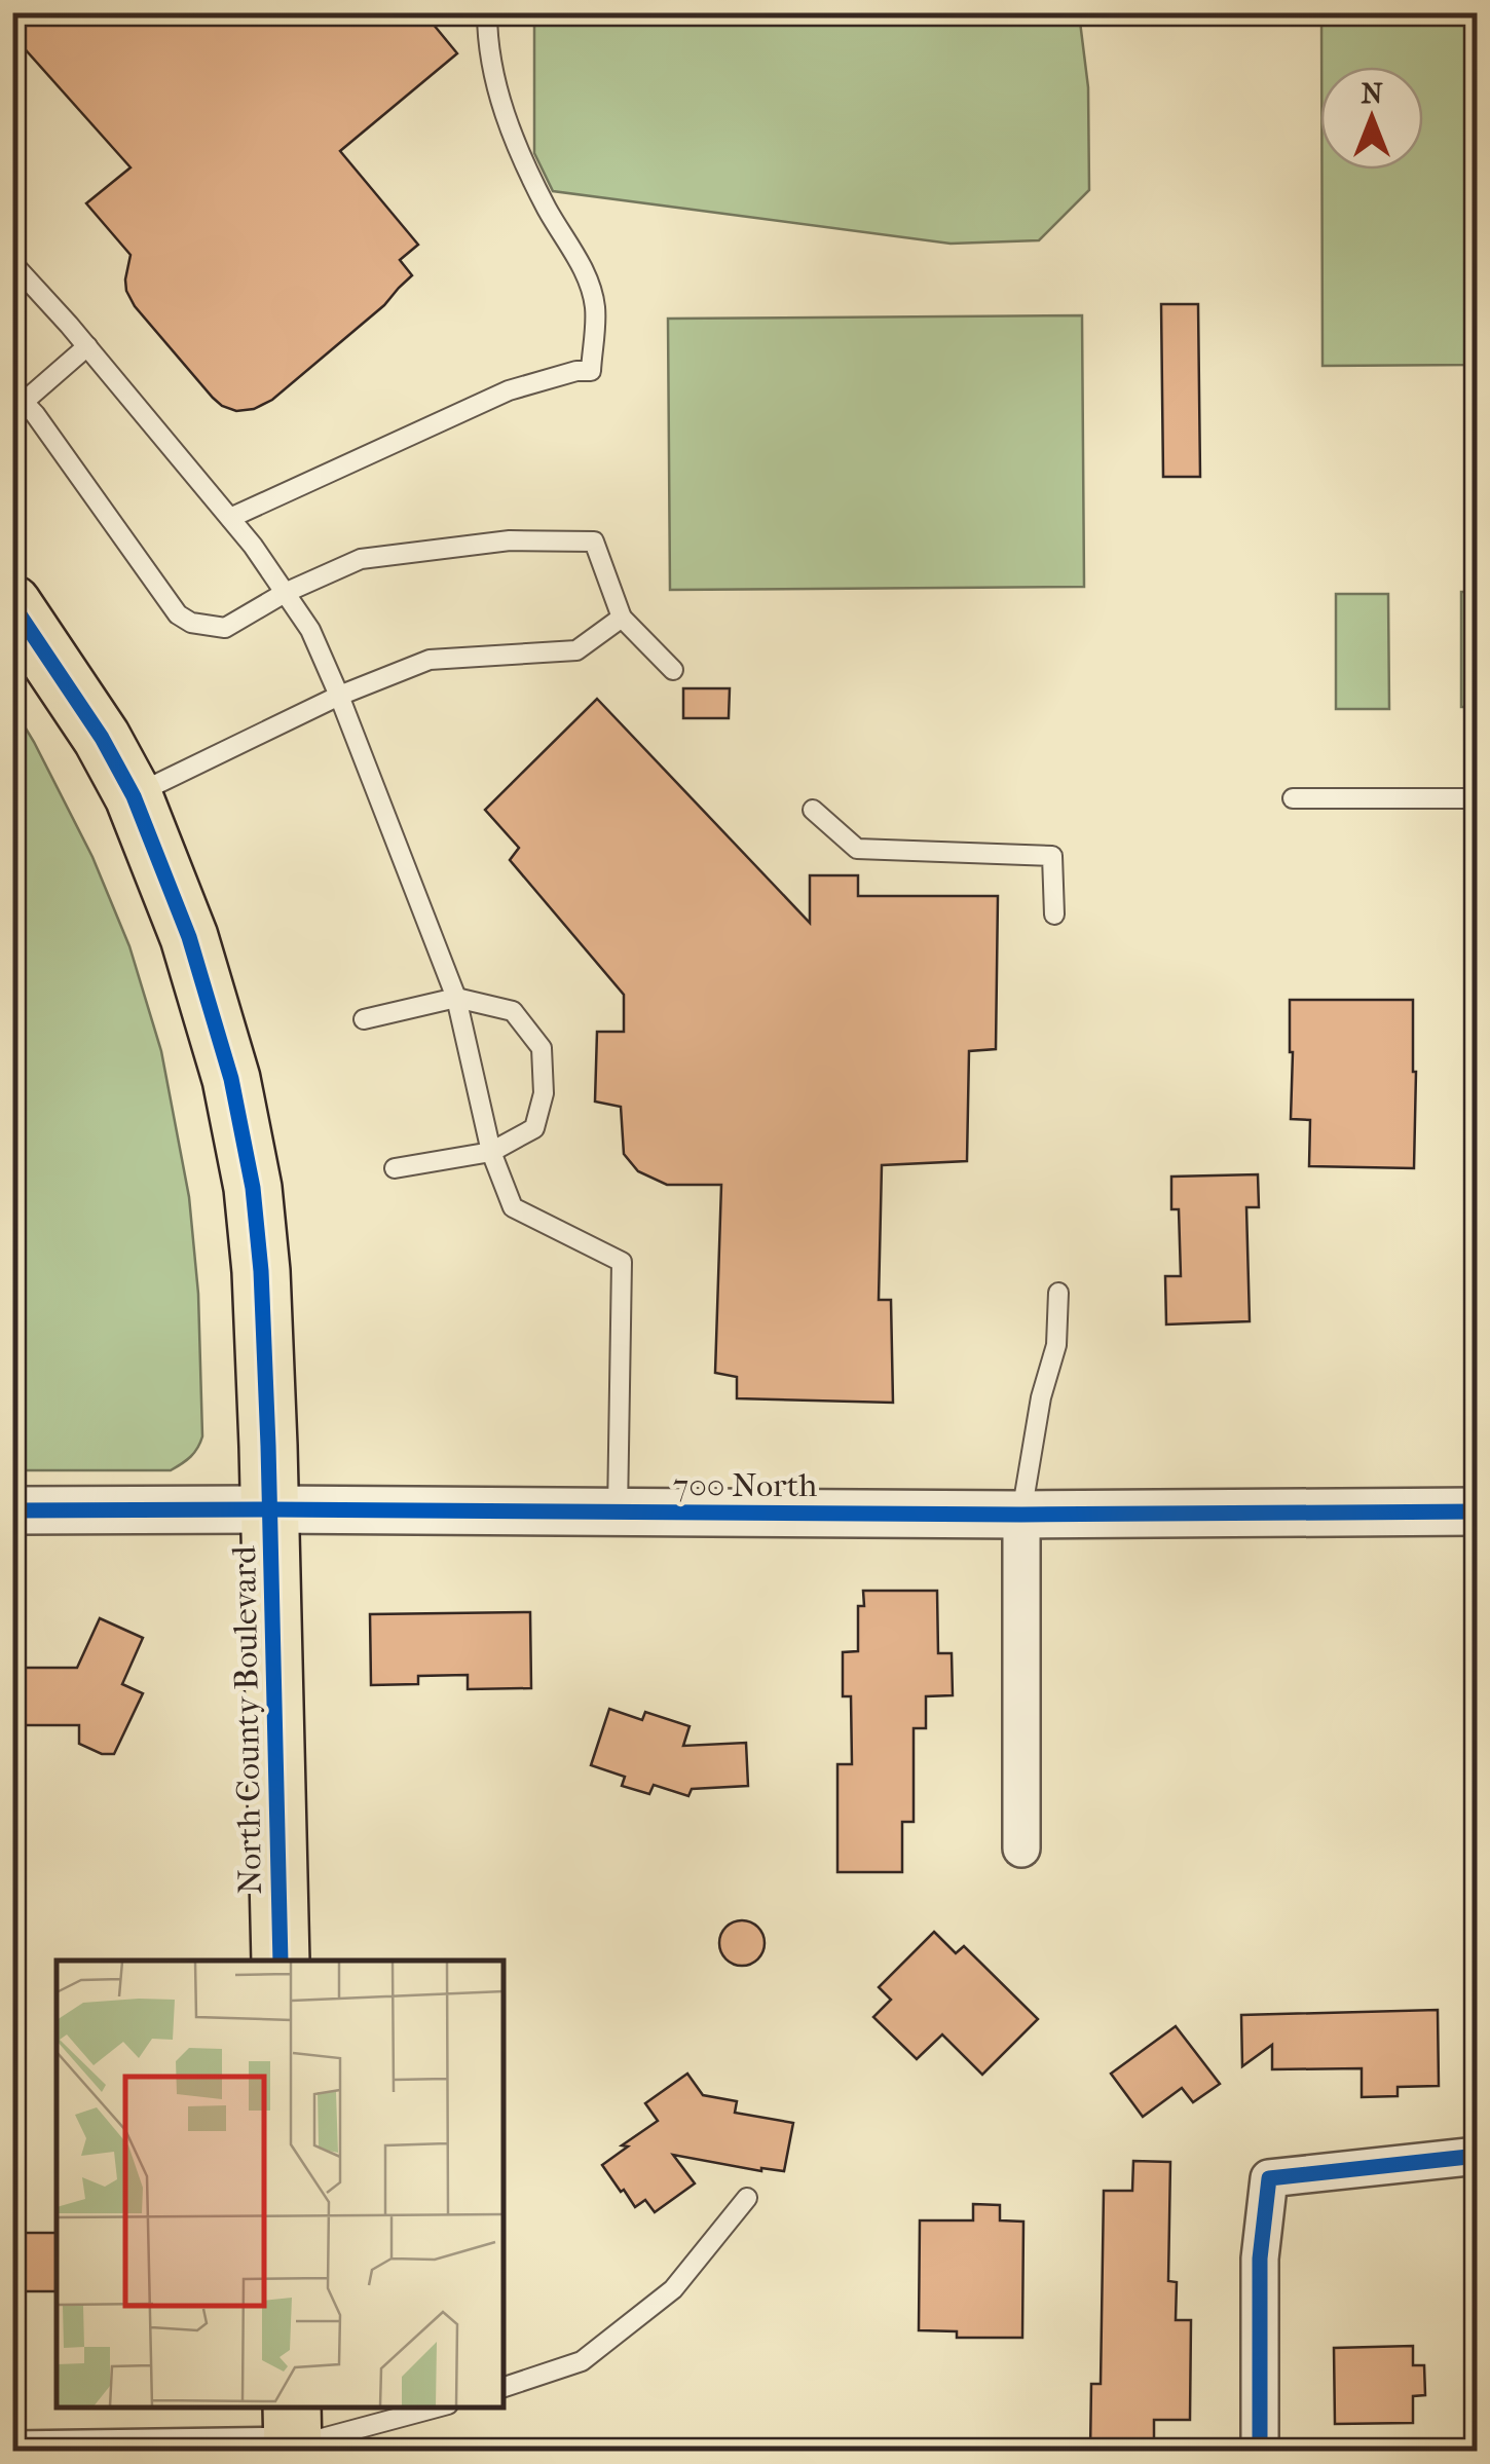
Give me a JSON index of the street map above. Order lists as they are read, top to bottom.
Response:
{
  "streets": {
    "main road": ["North County Boulevard"],
    "street": ["700 North"]
  },
  "crossings": [
    ["700 North", "North County Boulevard"]
  ],
  "north": "top"
}
